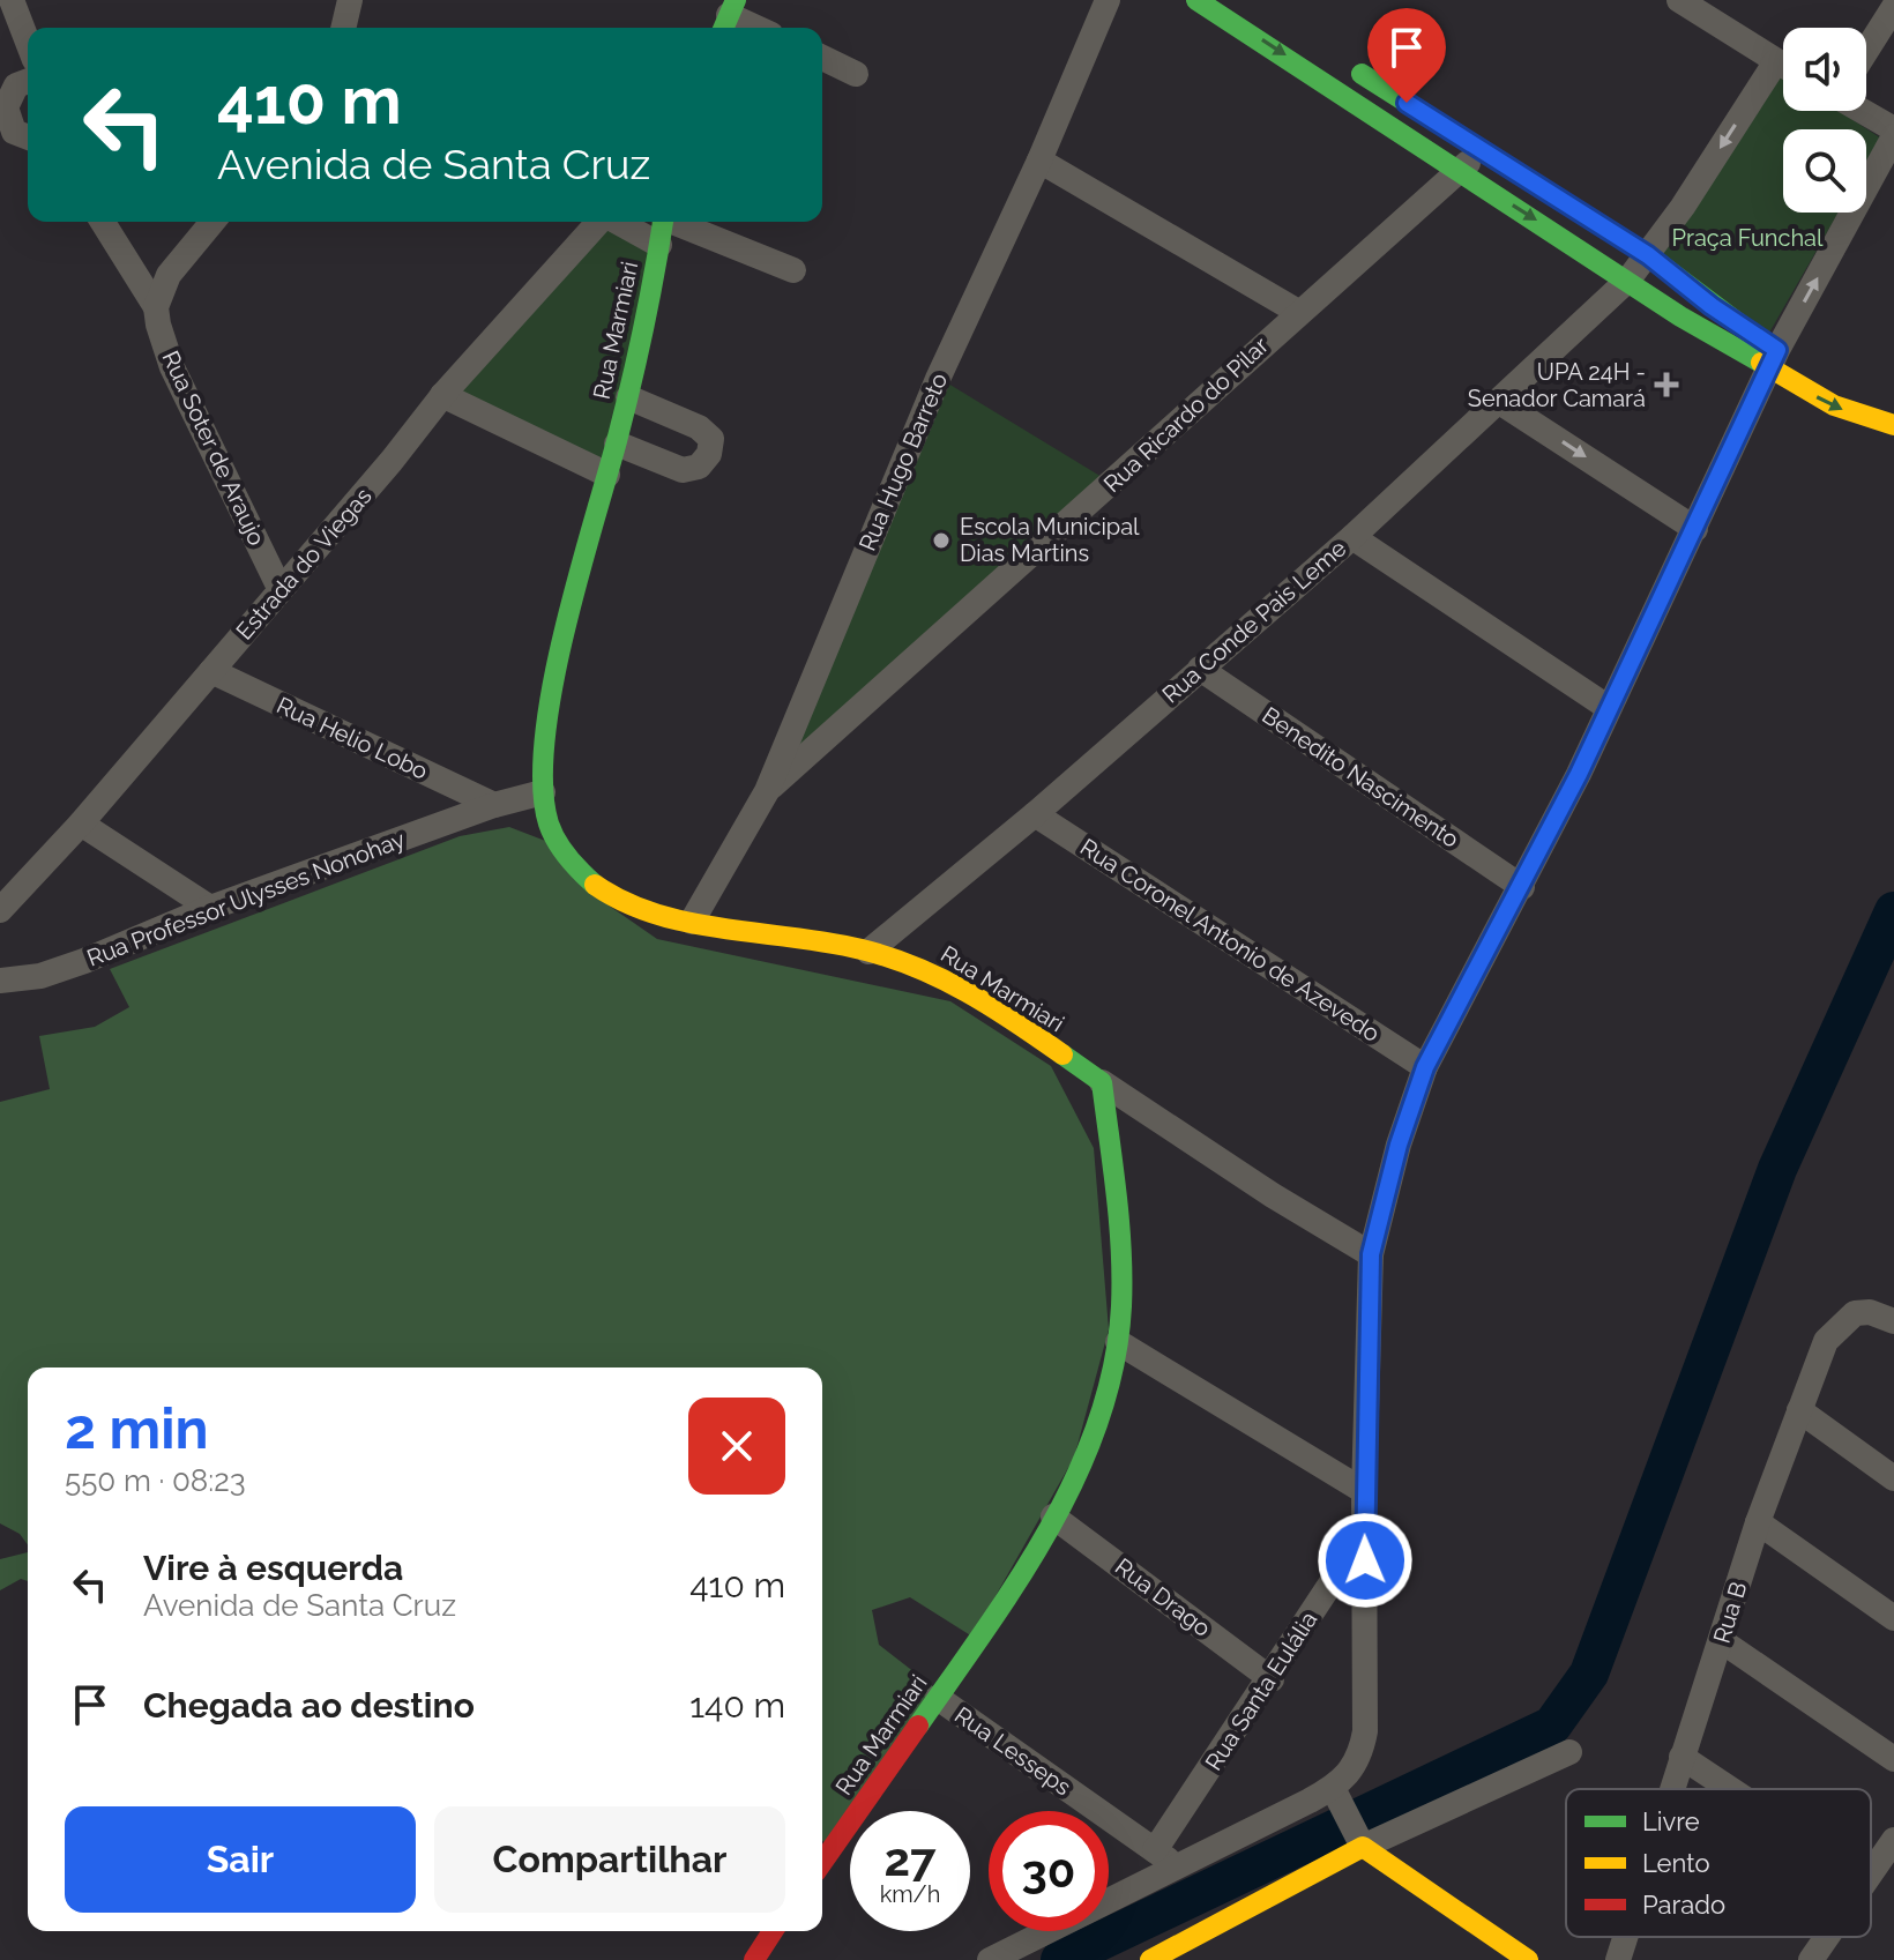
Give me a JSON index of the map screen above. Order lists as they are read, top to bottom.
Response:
{
  "streets": {
    "street": [
      "Rua Marmiari",
      "Rua Ricardo do Pilar",
      "Rua Soter de Araujo",
      "Rua Hugo Barreto",
      "Estrada do Viegas",
      "Rua Conde Pais Leme",
      "Rua Helio Lobo",
      "Benedito Nascimento",
      "Rua Professor Ulysses Nonohay",
      "Rua Coronel Antonio de Azevedo",
      "Rua Drago",
      "Rua B",
      "Rua Santa Eulália",
      "Rua Lesseps"
    ]
  },
  "crossings": [
    ["Rua Marmiari", "Rua Hugo Barreto"],
    ["Rua Marmiari", "Rua Conde Pais Leme"],
    ["Rua Marmiari", "Rua Professor Ulysses Nonohay"],
    ["Rua Marmiari", "Rua Drago"],
    ["Rua Marmiari", "Rua Lesseps"],
    ["Rua Ricardo do Pilar", "Rua Hugo Barreto"],
    ["Rua Soter de Araujo", "Estrada do Viegas"],
    ["Estrada do Viegas", "Rua Helio Lobo"],
    ["Rua Conde Pais Leme", "Benedito Nascimento"],
    ["Rua Conde Pais Leme", "Rua Coronel Antonio de Azevedo"],
    ["Rua Helio Lobo", "Rua Professor Ulysses Nonohay"],
    ["Rua Drago", "Rua Santa Eulália"],
    ["Rua Santa Eulália", "Rua Lesseps"]
  ],
  "parks": ["Praça Funchal"],
  "places": {
    "health": ["UPA 24H - Senador Camará"],
    "other": ["Escola Municipal Dias Martins"]
  },
  "legend": ["Livre", "Lento", "Parado"],
  "page": {
    "turn": ["410 m", "Avenida de Santa Cruz"],
    "heading": ["2 min", "550 m · 08:23"],
    "list": [
      {
        "name": "Vire à esquerda",
        "note": "Avenida de Santa Cruz",
        "value": "410 m"
      },
      {
        "name": "Chegada ao destino",
        "value": "140 m"
      }
    ],
    "buttons": ["Sair", "Compartilhar"],
    "speed": "27 km/h",
    "limit": "30"
  }
}
